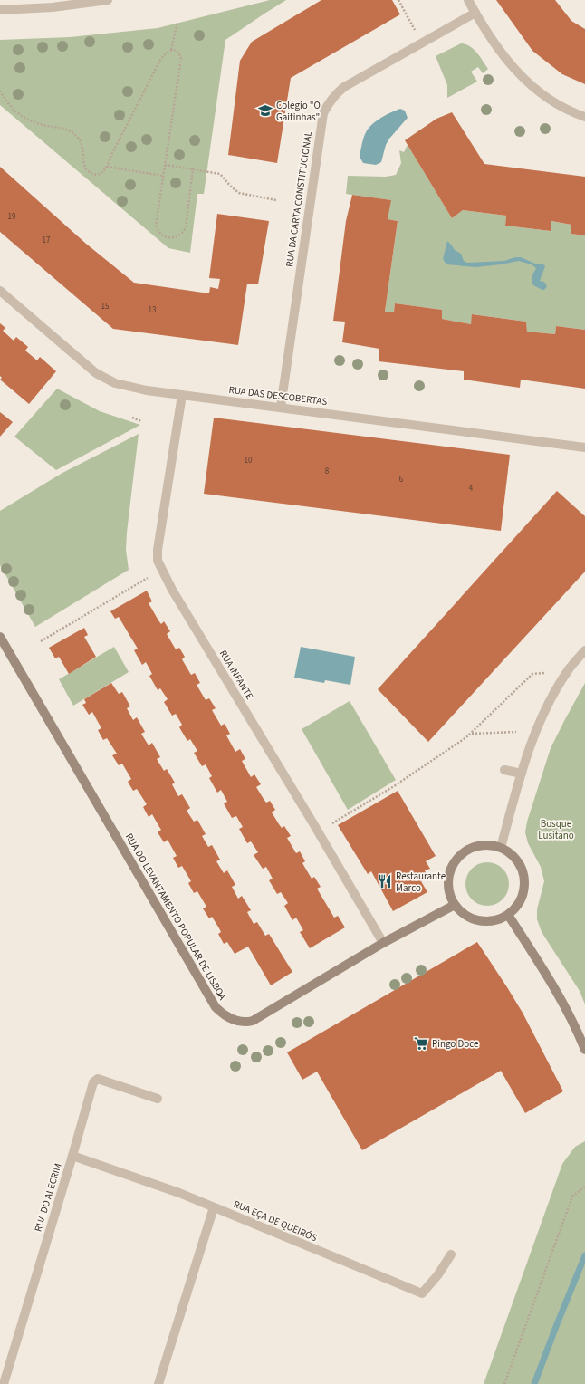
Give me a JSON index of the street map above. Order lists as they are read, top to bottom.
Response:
{
  "streets": {
    "street": [
      "RUA DA CARTA CONSTITUCIONAL",
      "RUA DAS DESCOBERTAS",
      "RUA INFANTE",
      "RUA DO LEVANTAMENTO POPULAR DE LISBOA",
      "RUA DO ALECRIM",
      "RUA EÇA DE QUEIRÓS"
    ]
  },
  "crossings": [
    ["RUA DA CARTA CONSTITUCIONAL", "RUA DAS DESCOBERTAS"],
    ["RUA DAS DESCOBERTAS", "RUA INFANTE"],
    ["RUA INFANTE", "RUA DO LEVANTAMENTO POPULAR DE LISBOA"],
    ["RUA DO ALECRIM", "RUA EÇA DE QUEIRÓS"]
  ],
  "parks": ["Bosque Lusitano"],
  "places": {
    "school or university": ["Colégio \"O Gaitinhas\""],
    "restaurant": ["Restaurante Marco"],
    "supermarket": ["Pingo Doce"]
  },
  "house_numbers": [
    "19",
    "17",
    "15",
    "13",
    "10",
    "8",
    "6",
    "4"
  ]
}
